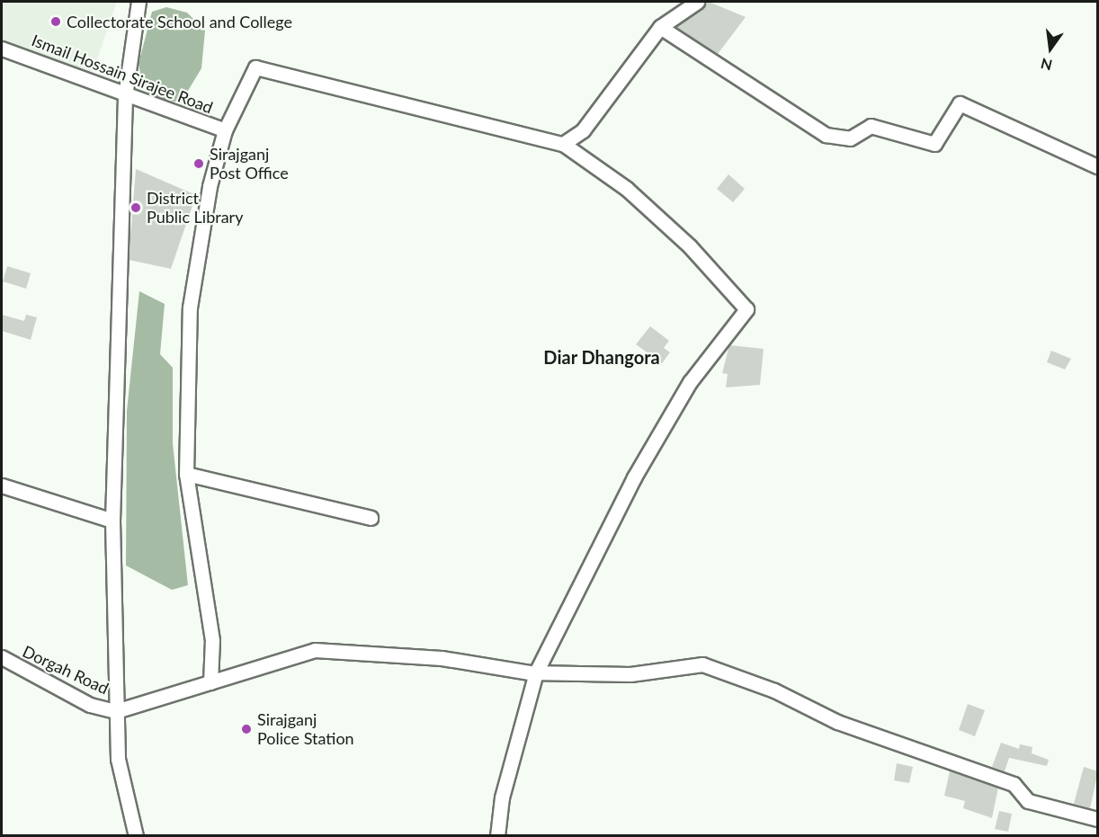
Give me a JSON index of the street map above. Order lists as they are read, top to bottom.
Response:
{
  "streets": {
    "street": ["Ismail Hossain Sirajee Road", "Dorgah Road"]
  },
  "districts": ["Diar Dhangora"],
  "places": [
    "Collectorate School and College",
    "Sirajganj Post Office",
    "District Public Library",
    "Sirajganj Police Station"
  ],
  "north": "bottom"
}
